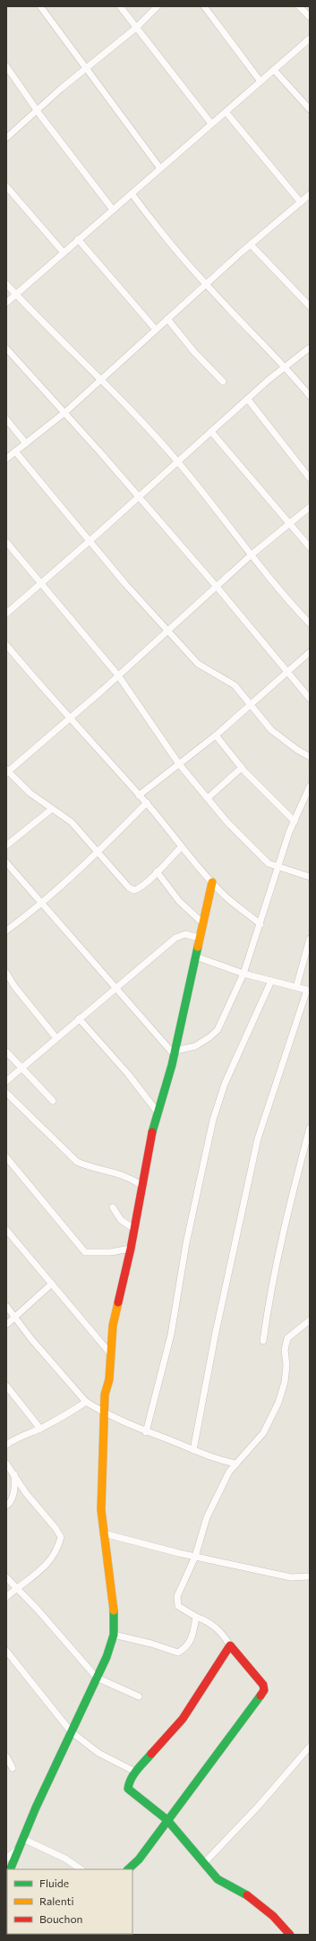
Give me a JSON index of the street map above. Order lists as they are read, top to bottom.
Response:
{
  "legend": ["Fluide", "Ralenti", "Bouchon"]
}
